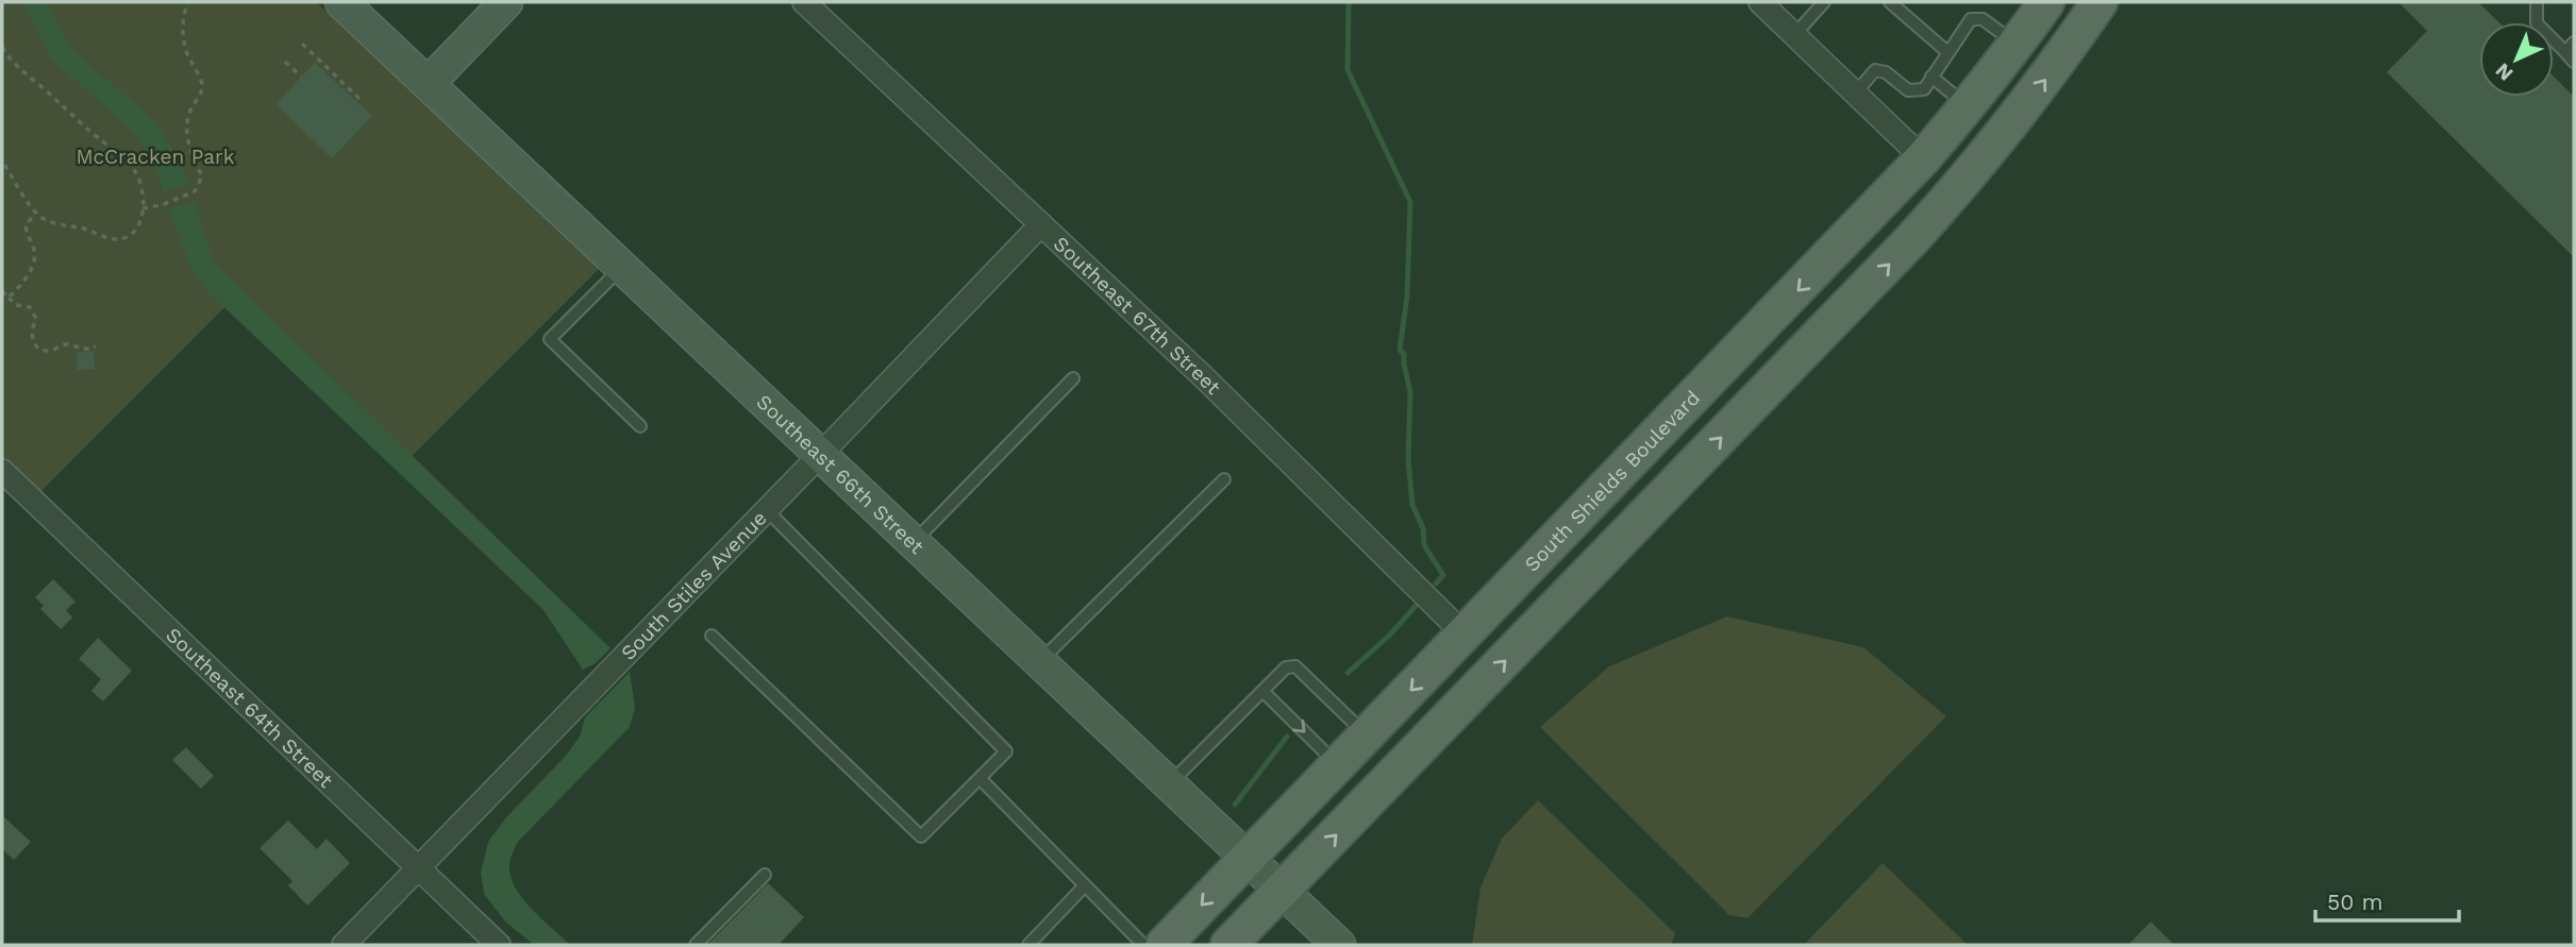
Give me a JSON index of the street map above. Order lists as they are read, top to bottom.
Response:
{
  "streets": {
    "main road": ["South Shields Boulevard"],
    "street": [
      "Southeast 67th Street",
      "Southeast 66th Street",
      "South Stiles Avenue",
      "Southeast 64th Street"
    ]
  },
  "crossings": [
    ["Southeast 67th Street", "South Shields Boulevard"],
    ["Southeast 67th Street", "South Stiles Avenue"],
    ["Southeast 66th Street", "South Shields Boulevard"],
    ["Southeast 66th Street", "South Stiles Avenue"],
    ["South Stiles Avenue", "Southeast 64th Street"]
  ],
  "parks": ["McCracken Park"],
  "scale_bar": "50 m",
  "north": "bottom left"
}
